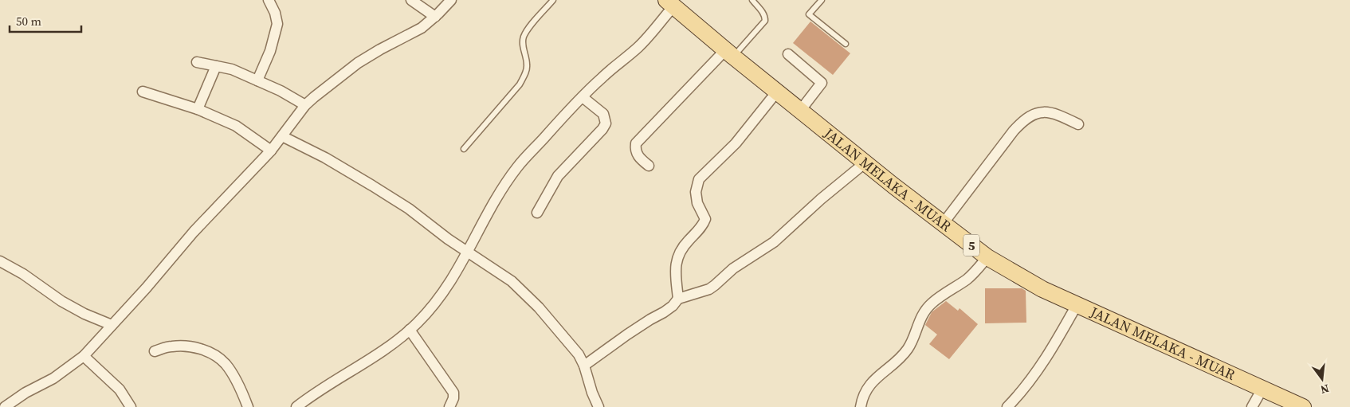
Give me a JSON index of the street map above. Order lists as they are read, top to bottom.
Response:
{
  "streets": {
    "main road": ["JALAN MELAKA - MUAR", "5"]
  },
  "scale_bar": "50 m",
  "north": "bottom"
}
